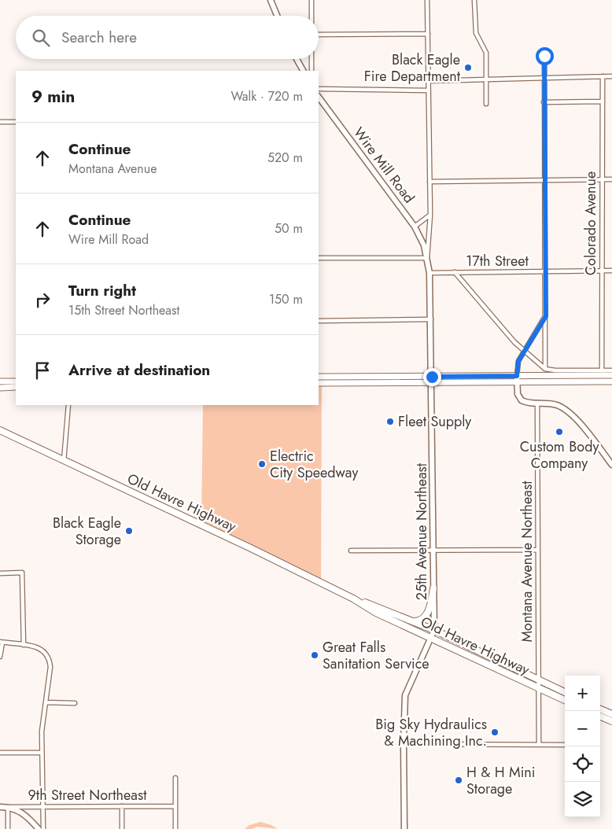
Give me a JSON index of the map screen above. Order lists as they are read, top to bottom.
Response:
{
  "streets": {
    "highway": ["Old Havre Highway"],
    "street": [
      "Wire Mill Road",
      "Colorado Avenue",
      "17th Street",
      "25th Avenue Northeast",
      "Montana Avenue Northeast",
      "9th Street Northeast"
    ]
  },
  "crossings": [
    ["Wire Mill Road", "25th Avenue Northeast"],
    ["Colorado Avenue", "17th Street"],
    ["17th Street", "25th Avenue Northeast"],
    ["Old Havre Highway", "25th Avenue Northeast"],
    ["Old Havre Highway", "Montana Avenue Northeast"]
  ],
  "places": [
    "Black Eagle Fire Department",
    "Fleet Supply",
    "Custom Body Company",
    "Electric City Speedway",
    "Black Eagle Storage",
    "Great Falls Sanitation Service",
    "Big Sky Hydraulics & Machining Inc.",
    "H & H Mini Storage"
  ],
  "page": {
    "search": "Search here",
    "heading": ["9 min", "Walk · 720 m"],
    "list": [
      ["Continue", "Montana Avenue", "520 m"],
      ["Continue", "Wire Mill Road", "50 m"],
      ["Turn right", "15th Street Northeast", "150 m"],
      "Arrive at destination"
    ],
    "map_buttons": ["+", "−"]
  }
}
